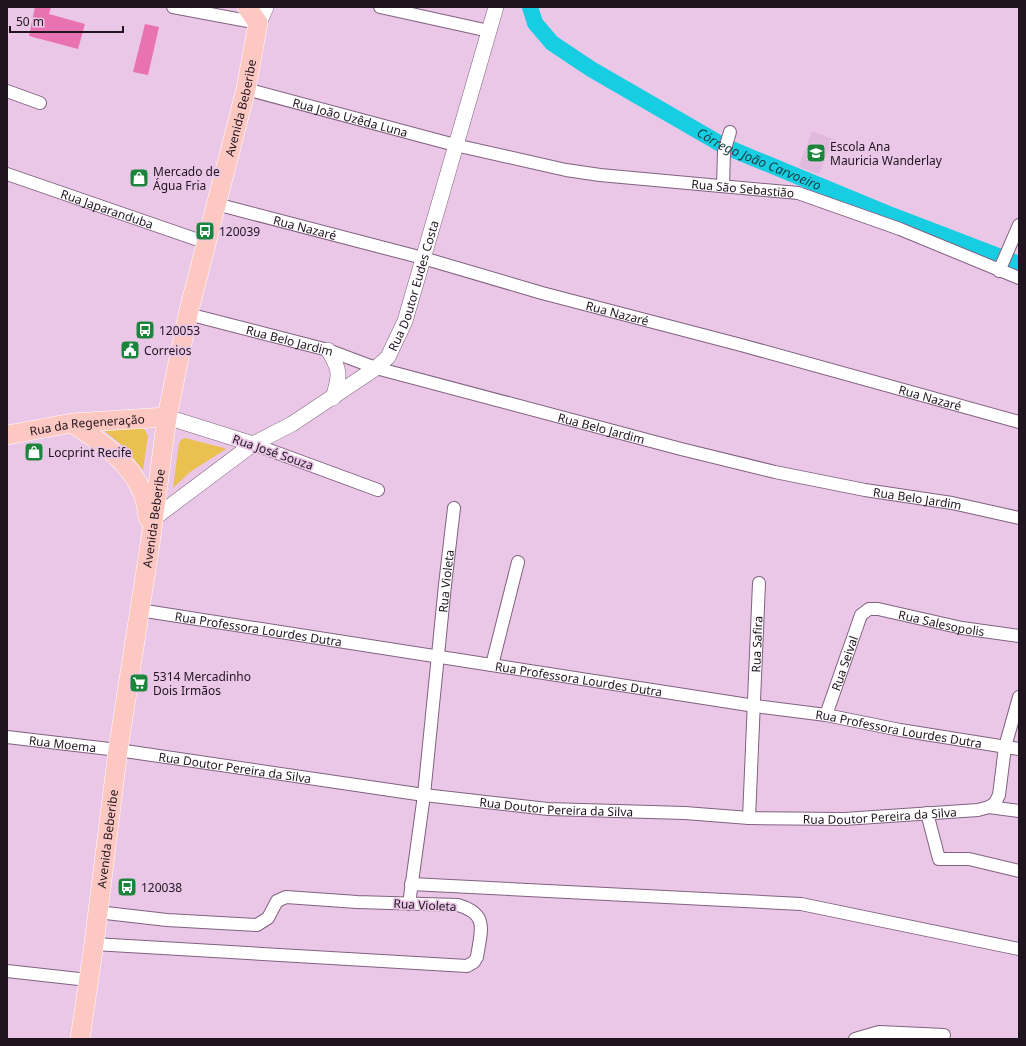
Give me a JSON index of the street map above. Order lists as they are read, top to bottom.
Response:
{
  "streets": {
    "main road": ["Avenida Beberibe", "Rua da Regeneração"],
    "street": [
      "Rua João Uzêda Luna",
      "Rua São Sebastião",
      "Rua Japaranduba",
      "Rua Nazaré",
      "Rua Doutor Eudes Costa",
      "Rua Belo Jardim",
      "Rua José Souza",
      "Rua Violeta",
      "Rua Salesopolis",
      "Rua Professora Lourdes Dutra",
      "Rua Safira",
      "Rua Seival",
      "Rua Moema",
      "Rua Doutor Pereira da Silva"
    ]
  },
  "crossings": [
    ["Avenida Beberibe", "Rua João Uzêda Luna"],
    ["Avenida Beberibe", "Rua Japaranduba"],
    ["Avenida Beberibe", "Rua Nazaré"],
    ["Avenida Beberibe", "Rua Doutor Eudes Costa"],
    ["Avenida Beberibe", "Rua Belo Jardim"],
    ["Avenida Beberibe", "Rua da Regeneração"],
    ["Avenida Beberibe", "Rua José Souza"],
    ["Avenida Beberibe", "Rua Violeta"],
    ["Avenida Beberibe", "Rua Professora Lourdes Dutra"],
    ["Avenida Beberibe", "Rua Moema"],
    ["Avenida Beberibe", "Rua Doutor Pereira da Silva"],
    ["Rua João Uzêda Luna", "Rua São Sebastião"],
    ["Rua João Uzêda Luna", "Rua Doutor Eudes Costa"],
    ["Rua São Sebastião", "Rua Doutor Eudes Costa"],
    ["Rua Nazaré", "Rua Doutor Eudes Costa"],
    ["Rua Doutor Eudes Costa", "Rua Belo Jardim"],
    ["Rua Doutor Eudes Costa", "Rua José Souza"],
    ["Rua da Regeneração", "Rua José Souza"],
    ["Rua Violeta", "Rua Professora Lourdes Dutra"],
    ["Rua Violeta", "Rua Doutor Pereira da Silva"],
    ["Rua Salesopolis", "Rua Seival"],
    ["Rua Professora Lourdes Dutra", "Rua Safira"],
    ["Rua Professora Lourdes Dutra", "Rua Seival"],
    ["Rua Moema", "Rua Doutor Pereira da Silva"]
  ],
  "water": ["Córrego João Carvoeiro"],
  "places": {
    "school or university": ["Escola Ana Mauricia Wanderlay"],
    "shop": ["Mercado de Água Fria", "Locprint Recife"],
    "bus stop": ["120039", "120053", "120038"],
    "public building": ["Correios"],
    "supermarket": ["5314 Mercadinho Dois Irmãos"]
  },
  "scale_bar": "50 m"
}
